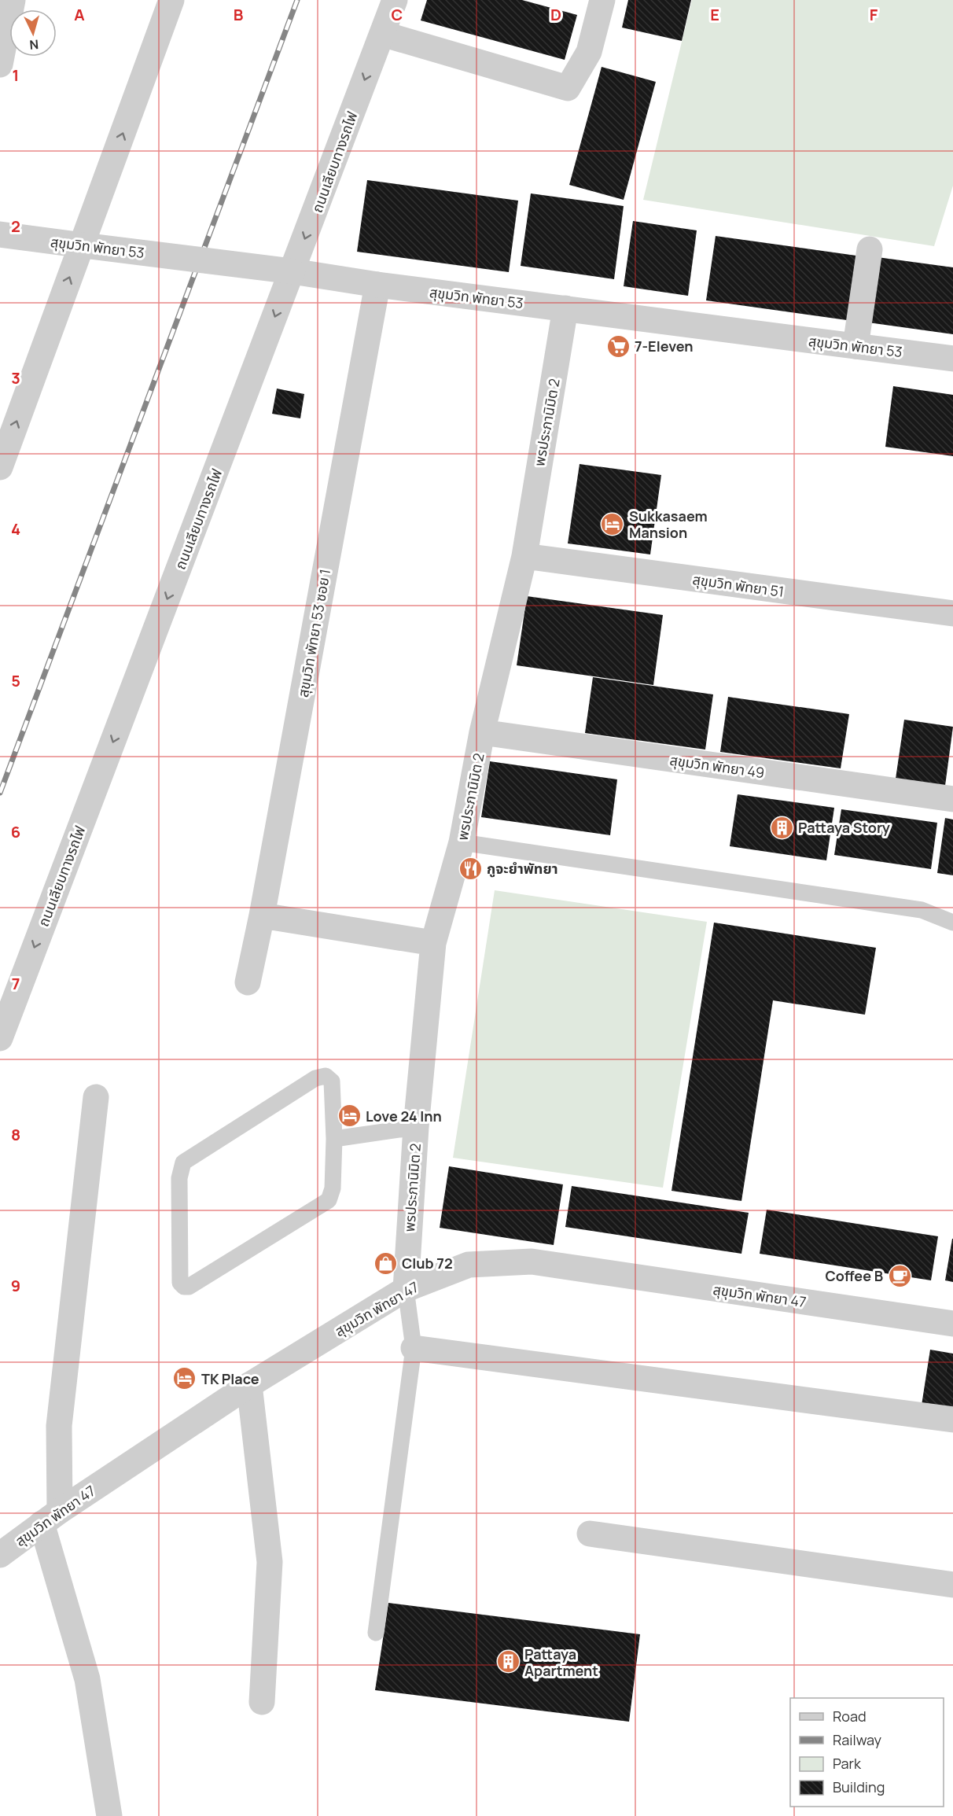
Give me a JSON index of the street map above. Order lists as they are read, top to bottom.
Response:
{
  "streets": {
    "street": [
      "ถนนเลียบทางรถไฟ",
      "สุขุมวิท พัทยา 53",
      "พรประภานิมิต 2",
      "สุขุมวิท พัทยา 51",
      "สุขุมวิท พัทยา 53 ซอย 1",
      "สุขุมวิท พัทยา 49",
      "สุขุมวิท พัทยา 47"
    ]
  },
  "crossings": [
    ["ถนนเลียบทางรถไฟ", "สุขุมวิท พัทยา 53"],
    ["สุขุมวิท พัทยา 53", "พรประภานิมิต 2"],
    ["สุขุมวิท พัทยา 53", "สุขุมวิท พัทยา 53 ซอย 1"],
    ["พรประภานิมิต 2", "สุขุมวิท พัทยา 51"],
    ["พรประภานิมิต 2", "สุขุมวิท พัทยา 49"],
    ["พรประภานิมิต 2", "สุขุมวิท พัทยา 47"]
  ],
  "places": {
    "supermarket": ["7-Eleven"],
    "hotel": ["Sukkasaem Mansion", "Love 24 Inn", "TK Place"],
    "building": ["Pattaya Story", "Pattaya Apartment"],
    "restaurant": ["กูจะยำพัทยา"],
    "shop": ["Club 72"],
    "cafe": ["Coffee B"]
  },
  "legend": [
    "Road",
    "Railway",
    "Park",
    "Building"
  ],
  "north": "bottom",
  "grid": {
    "columns": [
      "A",
      "B",
      "C",
      "D",
      "E",
      "F"
    ],
    "rows": [
      "1",
      "2",
      "3",
      "4",
      "5",
      "6",
      "7",
      "8",
      "9"
    ]
  }
}
